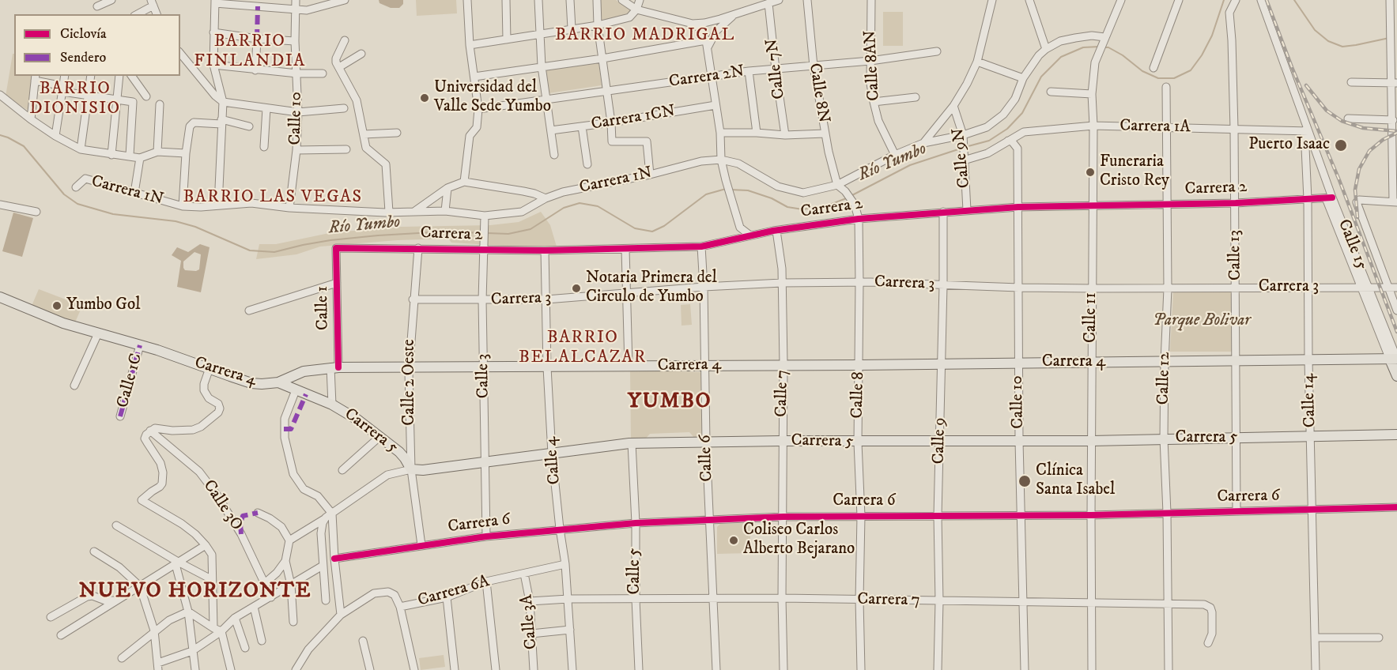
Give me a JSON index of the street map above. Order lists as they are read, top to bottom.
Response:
{
  "streets": {
    "main road": ["Calle 15", "Carrera 4", "Carrera 5"],
    "street": [
      "Calle 8AN",
      "Calle 7N",
      "Carrera 2N",
      "Calle 8N",
      "Calle 10",
      "Carrera 1CN",
      "Carrera 1A",
      "Calle 9N",
      "Carrera 1N",
      "Carrera 2",
      "Calle 13",
      "Carrera 3",
      "Calle 1",
      "Calle 11",
      "Calle 3",
      "Calle 12",
      "Calle 1C",
      "Calle 2 Oeste",
      "Calle 7",
      "Calle 8",
      "Calle 14",
      "Calle 9",
      "Calle 6",
      "Calle 4",
      "Carrera 6",
      "Calle 3O",
      "Calle 5",
      "Carrera 6A",
      "Carrera 7",
      "Calle 3A"
    ]
  },
  "crossings": [
    ["Calle 8AN", "Carrera 2N"],
    ["Calle 8AN", "Carrera 1N"],
    ["Calle 7N", "Carrera 2N"],
    ["Carrera 2N", "Calle 8N"],
    ["Calle 8N", "Carrera 1N"],
    ["Calle 8N", "Calle 8"],
    ["Calle 10", "Carrera 1A"],
    ["Calle 10", "Carrera 1N"],
    ["Calle 10", "Carrera 2"],
    ["Calle 10", "Carrera 3"],
    ["Calle 10", "Carrera 4"],
    ["Calle 10", "Carrera 5"],
    ["Calle 10", "Carrera 6"],
    ["Calle 10", "Carrera 7"],
    ["Carrera 1A", "Calle 9N"],
    ["Carrera 1A", "Calle 15"],
    ["Carrera 1A", "Calle 13"],
    ["Carrera 1A", "Calle 11"],
    ["Carrera 1A", "Calle 12"],
    ["Carrera 1A", "Calle 14"],
    ["Calle 9N", "Carrera 1N"],
    ["Calle 9N", "Carrera 2"],
    ["Carrera 1N", "Calle 11"],
    ["Carrera 1N", "Calle 3"],
    ["Carrera 1N", "Calle 8"],
    ["Carrera 2", "Calle 15"],
    ["Carrera 2", "Calle 13"],
    ["Carrera 2", "Calle 1"],
    ["Carrera 2", "Calle 11"],
    ["Carrera 2", "Calle 3"],
    ["Carrera 2", "Calle 12"],
    ["Carrera 2", "Calle 2 Oeste"],
    ["Carrera 2", "Calle 7"],
    ["Carrera 2", "Calle 8"],
    ["Carrera 2", "Calle 14"],
    ["Carrera 2", "Calle 9"],
    ["Carrera 2", "Calle 6"],
    ["Carrera 2", "Calle 4"],
    ["Calle 15", "Carrera 3"],
    ["Calle 15", "Carrera 4"],
    ["Calle 15", "Calle 14"],
    ["Calle 13", "Carrera 3"],
    ["Calle 13", "Carrera 4"],
    ["Calle 13", "Carrera 5"],
    ["Calle 13", "Carrera 6"],
    ["Carrera 3", "Calle 11"],
    ["Carrera 3", "Calle 3"],
    ["Carrera 3", "Calle 12"],
    ["Carrera 3", "Calle 2 Oeste"],
    ["Carrera 3", "Calle 7"],
    ["Carrera 3", "Calle 8"],
    ["Carrera 3", "Calle 14"],
    ["Carrera 3", "Calle 9"],
    ["Carrera 3", "Calle 6"],
    ["Carrera 3", "Calle 4"],
    ["Calle 1", "Carrera 4"],
    ["Calle 1", "Carrera 5"],
    ["Calle 11", "Carrera 4"],
    ["Calle 11", "Carrera 5"],
    ["Calle 11", "Carrera 6"],
    ["Calle 11", "Carrera 7"],
    ["Carrera 4", "Calle 3"],
    ["Carrera 4", "Calle 12"],
    ["Carrera 4", "Calle 1C"],
    ["Carrera 4", "Calle 2 Oeste"],
    ["Carrera 4", "Calle 7"],
    ["Carrera 4", "Calle 8"],
    ["Carrera 4", "Calle 14"],
    ["Carrera 4", "Carrera 5"],
    ["Carrera 4", "Calle 9"],
    ["Carrera 4", "Calle 6"],
    ["Carrera 4", "Calle 4"],
    ["Calle 3", "Carrera 5"],
    ["Calle 3", "Carrera 6"],
    ["Calle 12", "Carrera 5"],
    ["Calle 12", "Carrera 6"],
    ["Calle 12", "Carrera 7"],
    ["Calle 2 Oeste", "Carrera 5"],
    ["Calle 2 Oeste", "Carrera 6"],
    ["Calle 7", "Carrera 5"],
    ["Calle 7", "Carrera 6"],
    ["Calle 7", "Carrera 7"],
    ["Calle 8", "Carrera 5"],
    ["Calle 8", "Carrera 6"],
    ["Calle 8", "Carrera 7"],
    ["Calle 14", "Carrera 5"],
    ["Calle 14", "Carrera 6"],
    ["Carrera 5", "Calle 9"],
    ["Carrera 5", "Calle 6"],
    ["Carrera 5", "Calle 4"],
    ["Carrera 5", "Calle 5"],
    ["Calle 9", "Carrera 6"],
    ["Calle 9", "Carrera 7"],
    ["Calle 6", "Carrera 6"],
    ["Calle 6", "Carrera 7"],
    ["Calle 4", "Carrera 6"],
    ["Calle 4", "Carrera 6A"],
    ["Calle 4", "Carrera 7"],
    ["Carrera 6", "Calle 5"],
    ["Calle 5", "Carrera 7"],
    ["Carrera 6A", "Calle 3A"],
    ["Carrera 7", "Calle 3A"]
  ],
  "districts": [
    "BARRIO MADRIGAL",
    "BARRIO FINLANDIA",
    "BARRIO DIONISIO",
    "BARRIO LAS VEGAS",
    "BARRIO BELALCAZAR",
    "YUMBO",
    "NUEVO HORIZONTE"
  ],
  "water": ["Río Yumbo"],
  "parks": ["Parque Bolivar"],
  "places": [
    "Universidad del Valle Sede Yumbo",
    "Puerto Isaac",
    "Funeraria Cristo Rey",
    "Notaria Primera del Circulo de Yumbo",
    "Yumbo Gol",
    "Clínica Santa Isabel",
    "Coliseo Carlos Alberto Bejarano"
  ],
  "legend": ["Ciclovía", "Sendero"]
}
